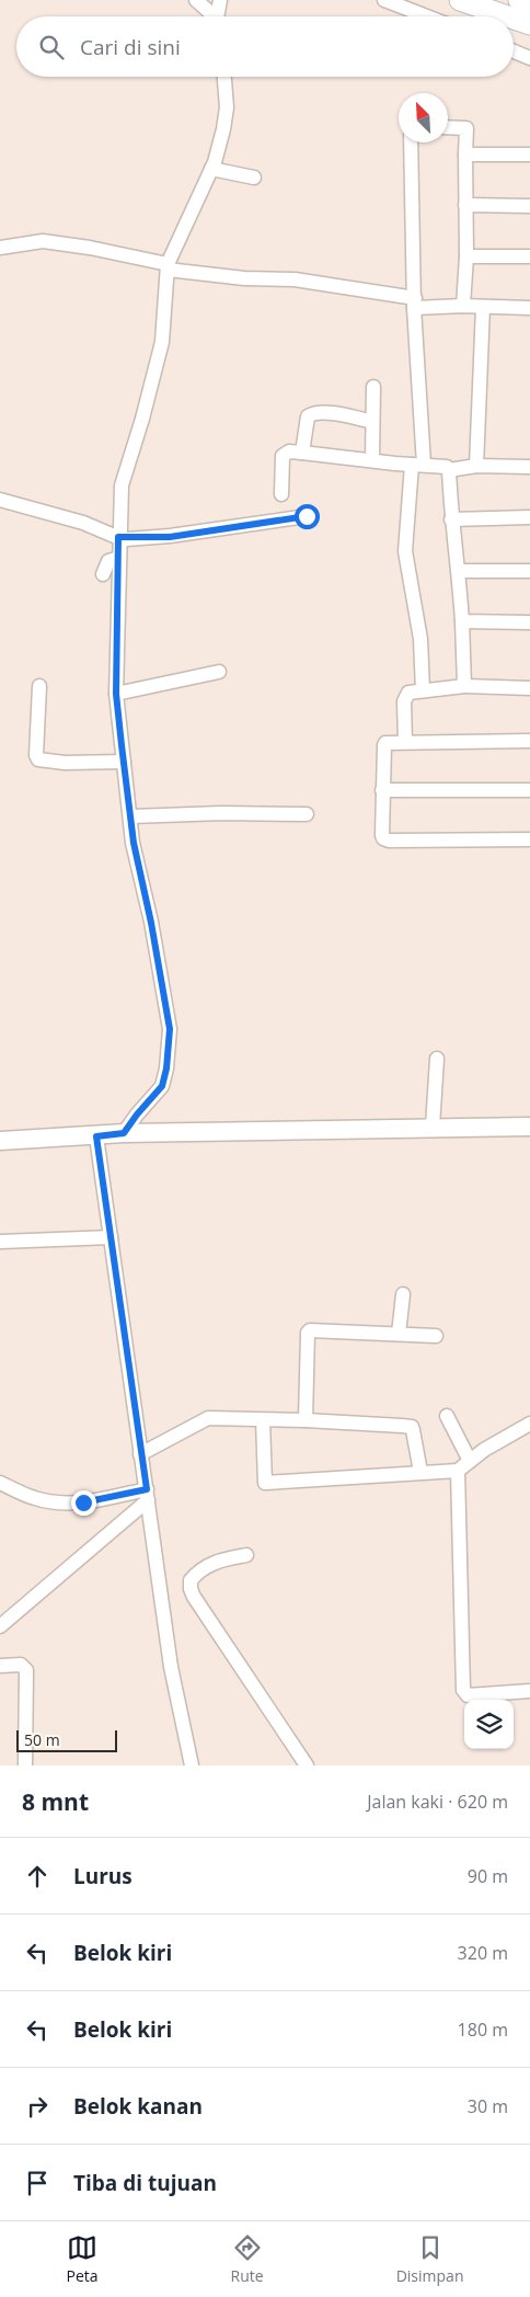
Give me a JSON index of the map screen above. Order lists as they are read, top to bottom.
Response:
{
  "scale_bar": "50 m",
  "north": "top left",
  "page": {
    "search": "Cari di sini",
    "scale": "50 m",
    "heading": ["8 mnt", "Jalan kaki · 620 m"],
    "list": [
      ["Lurus", "90 m"],
      ["Belok kiri", "320 m"],
      ["Belok kiri", "180 m"],
      ["Belok kanan", "30 m"],
      "Tiba di tujuan"
    ],
    "nav": ["Peta", "Rute", "Disimpan"]
  }
}
